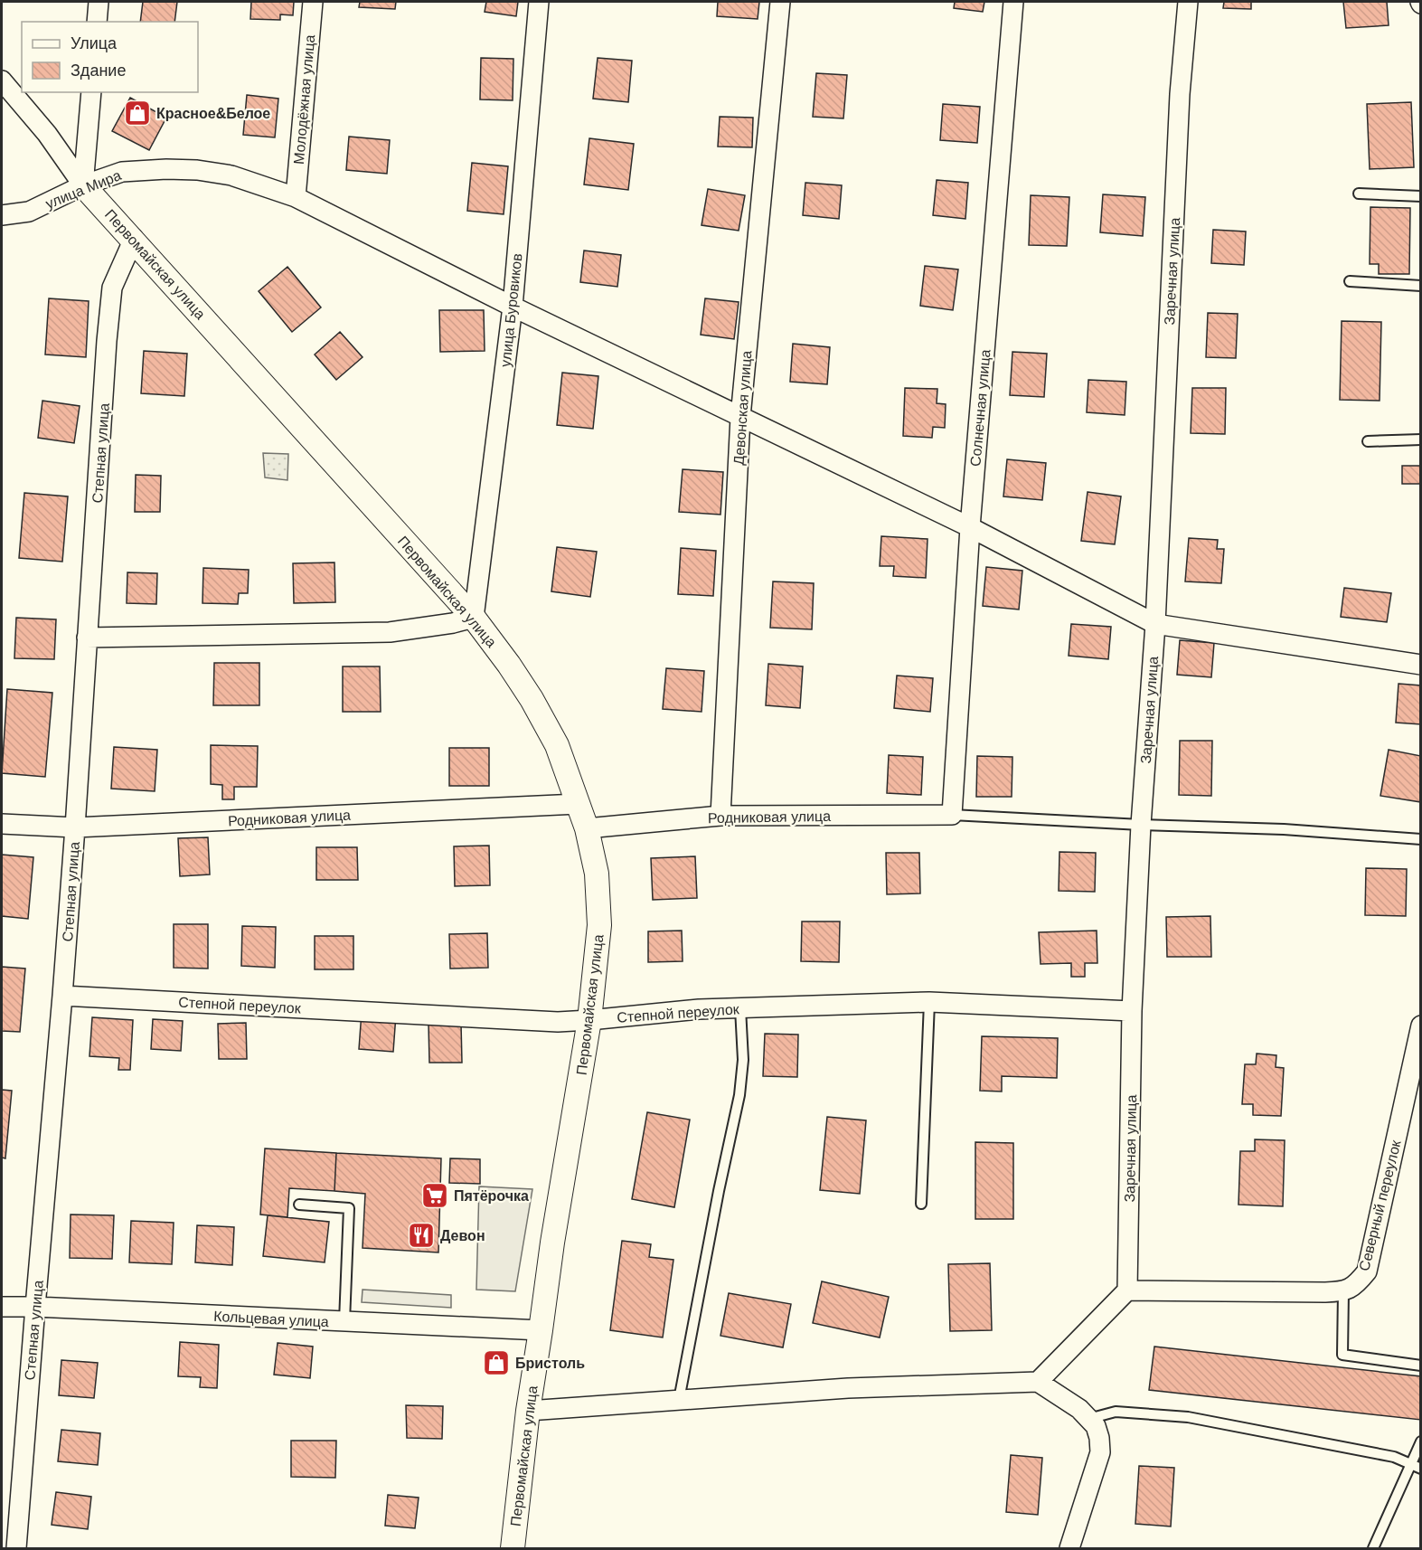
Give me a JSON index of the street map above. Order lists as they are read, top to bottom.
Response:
{
  "streets": {
    "street": [
      "Молодёжная улица",
      "улица Мира",
      "Первомайская улица",
      "Заречная улица",
      "улица Буровиков",
      "Девонская улица",
      "Солнечная улица",
      "Степная улица",
      "Родниковая улица",
      "Степной переулок",
      "Северный переулок",
      "Кольцевая улица"
    ]
  },
  "crossings": [
    ["Молодёжная улица", "улица Мира"],
    ["улица Мира", "Первомайская улица"],
    ["улица Мира", "Заречная улица"],
    ["улица Мира", "улица Буровиков"],
    ["улица Мира", "Девонская улица"],
    ["улица Мира", "Солнечная улица"],
    ["Первомайская улица", "улица Буровиков"],
    ["Первомайская улица", "Степная улица"],
    ["Первомайская улица", "Родниковая улица"],
    ["Первомайская улица", "Степной переулок"],
    ["Первомайская улица", "Кольцевая улица"],
    ["Заречная улица", "Степной переулок"],
    ["Девонская улица", "Родниковая улица"],
    ["Солнечная улица", "Родниковая улица"],
    ["Степная улица", "Родниковая улица"],
    ["Степная улица", "Степной переулок"],
    ["Степная улица", "Кольцевая улица"]
  ],
  "places": {
    "shop": ["Красное&Белое", "Бристоль"],
    "supermarket": ["Пятёрочка"],
    "restaurant": ["Девон"]
  },
  "legend": ["Улица", "Здание"]
}
